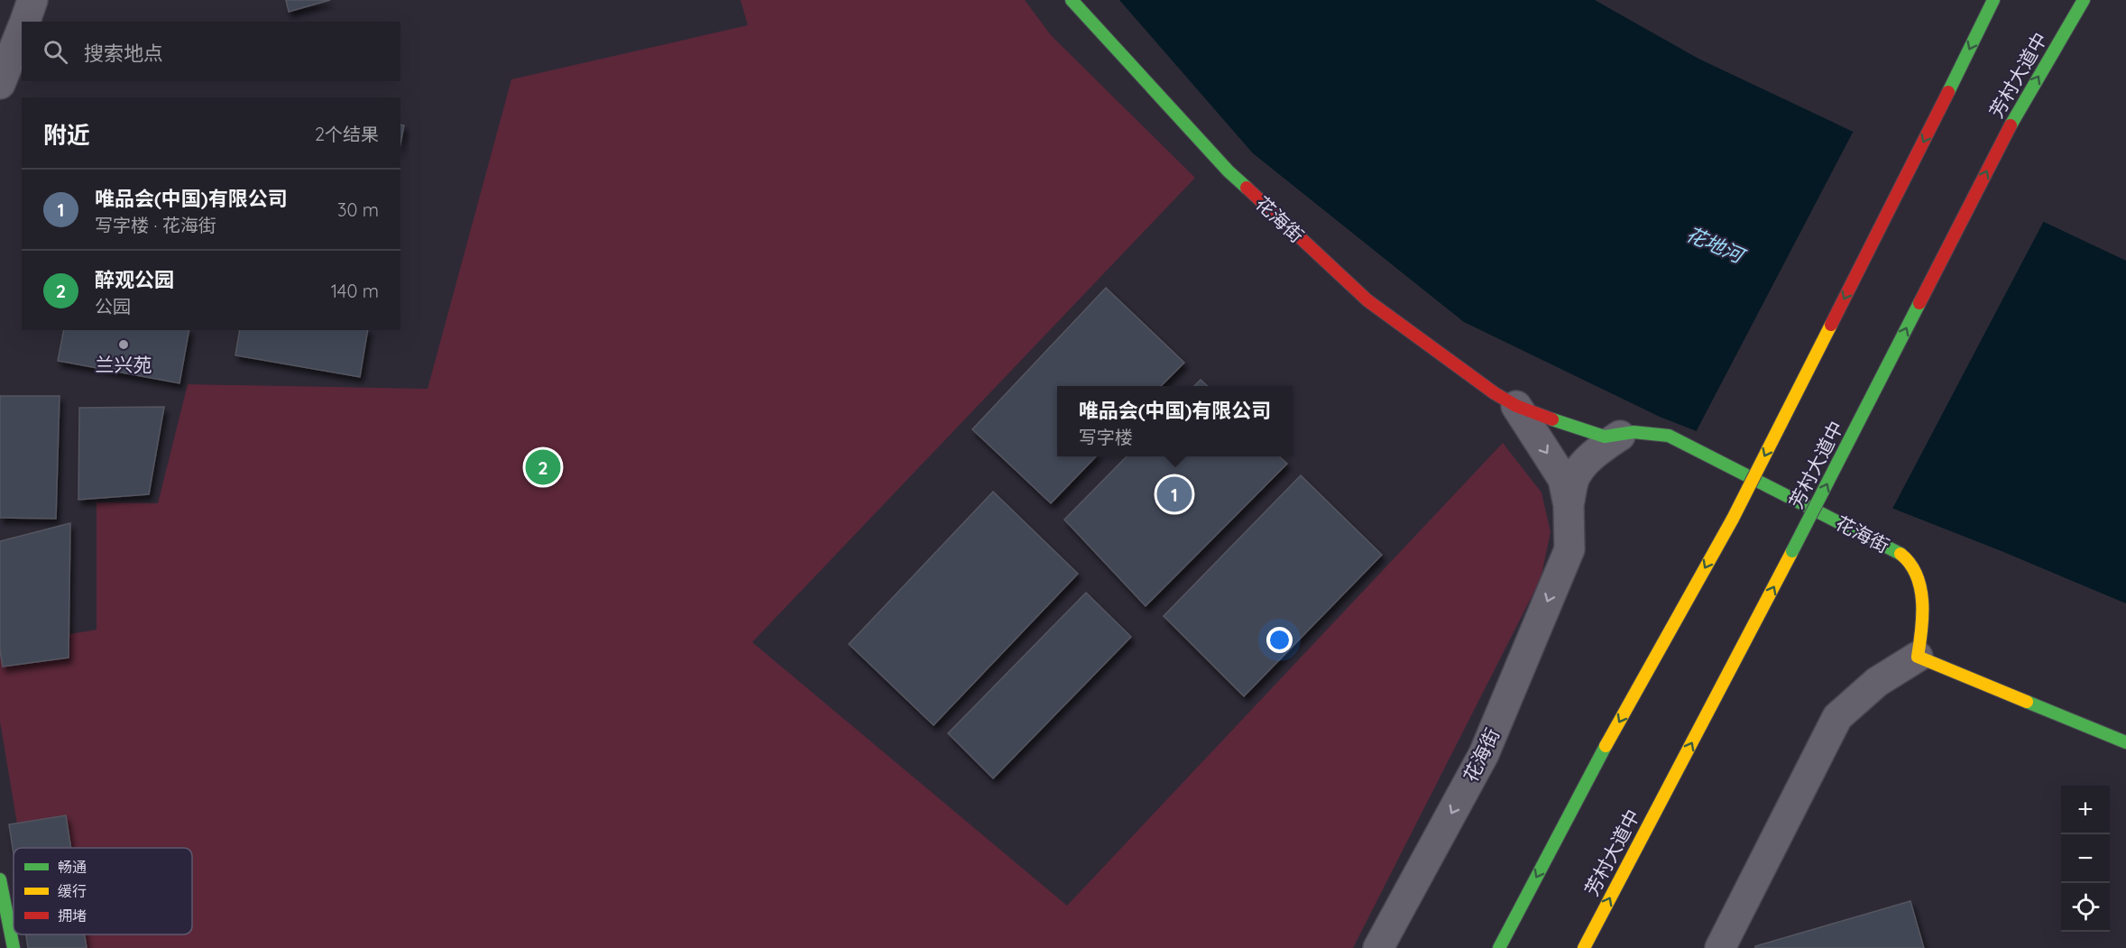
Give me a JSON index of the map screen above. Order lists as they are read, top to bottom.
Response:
{
  "streets": {
    "main road": ["芳村大道中", "花海街"]
  },
  "water": ["花地河"],
  "places": ["兰兴苑"],
  "legend": ["畅通", "缓行", "拥堵"],
  "page": {
    "search": "搜索地点",
    "heading": ["附近", "2个结果"],
    "list": [
      {
        "mark": "1",
        "name": "唯品会(中国)有限公司",
        "note": "写字楼 · 花海街",
        "value": "30 m"
      },
      {
        "mark": "2",
        "name": "醉观公园",
        "note": "公园",
        "value": "140 m"
      }
    ],
    "popup": ["唯品会(中国)有限公司", "写字楼"],
    "pins": ["2", "1"],
    "map_buttons": ["+", "−"]
  }
}
